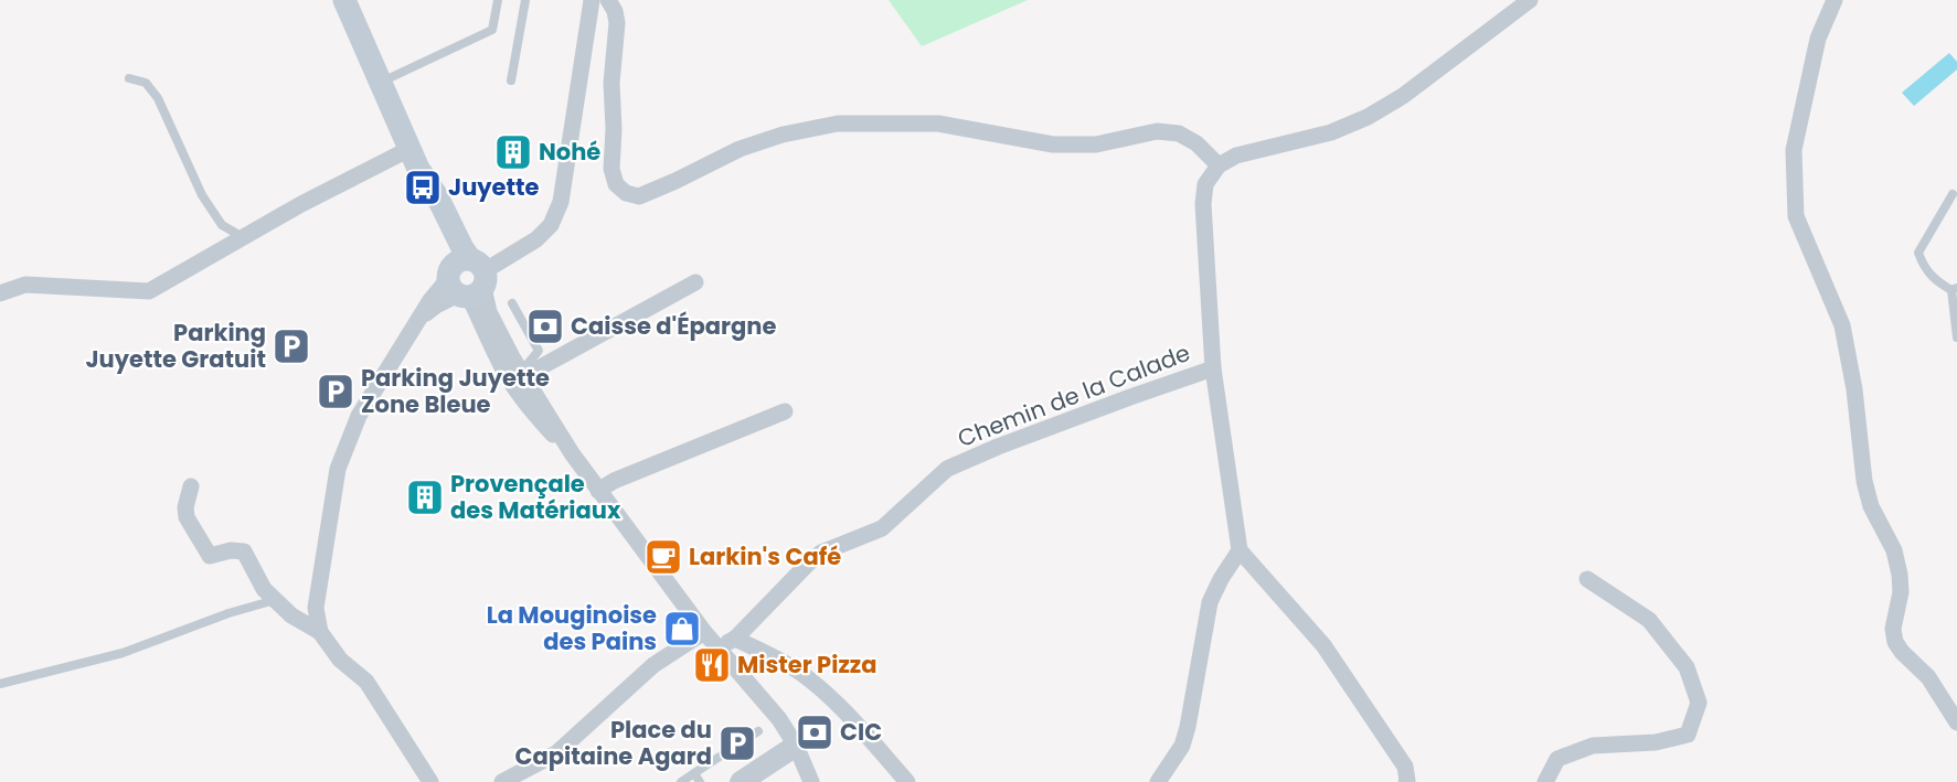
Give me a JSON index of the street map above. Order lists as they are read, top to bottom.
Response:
{
  "streets": {
    "street": ["Chemin de la Calade"]
  },
  "places": {
    "building": ["Nohé", "Provençale des Matériaux"],
    "bus stop": ["Juyette"],
    "bank": ["Caisse d'Épargne", "CIC"],
    "parking": ["Parking Juyette Gratuit", "Parking Juyette Zone Bleue", "Place du Capitaine Agard"],
    "cafe": ["Larkin's Café"],
    "shop": ["La Mouginoise des Pains"],
    "restaurant": ["Mister Pizza"]
  }
}
